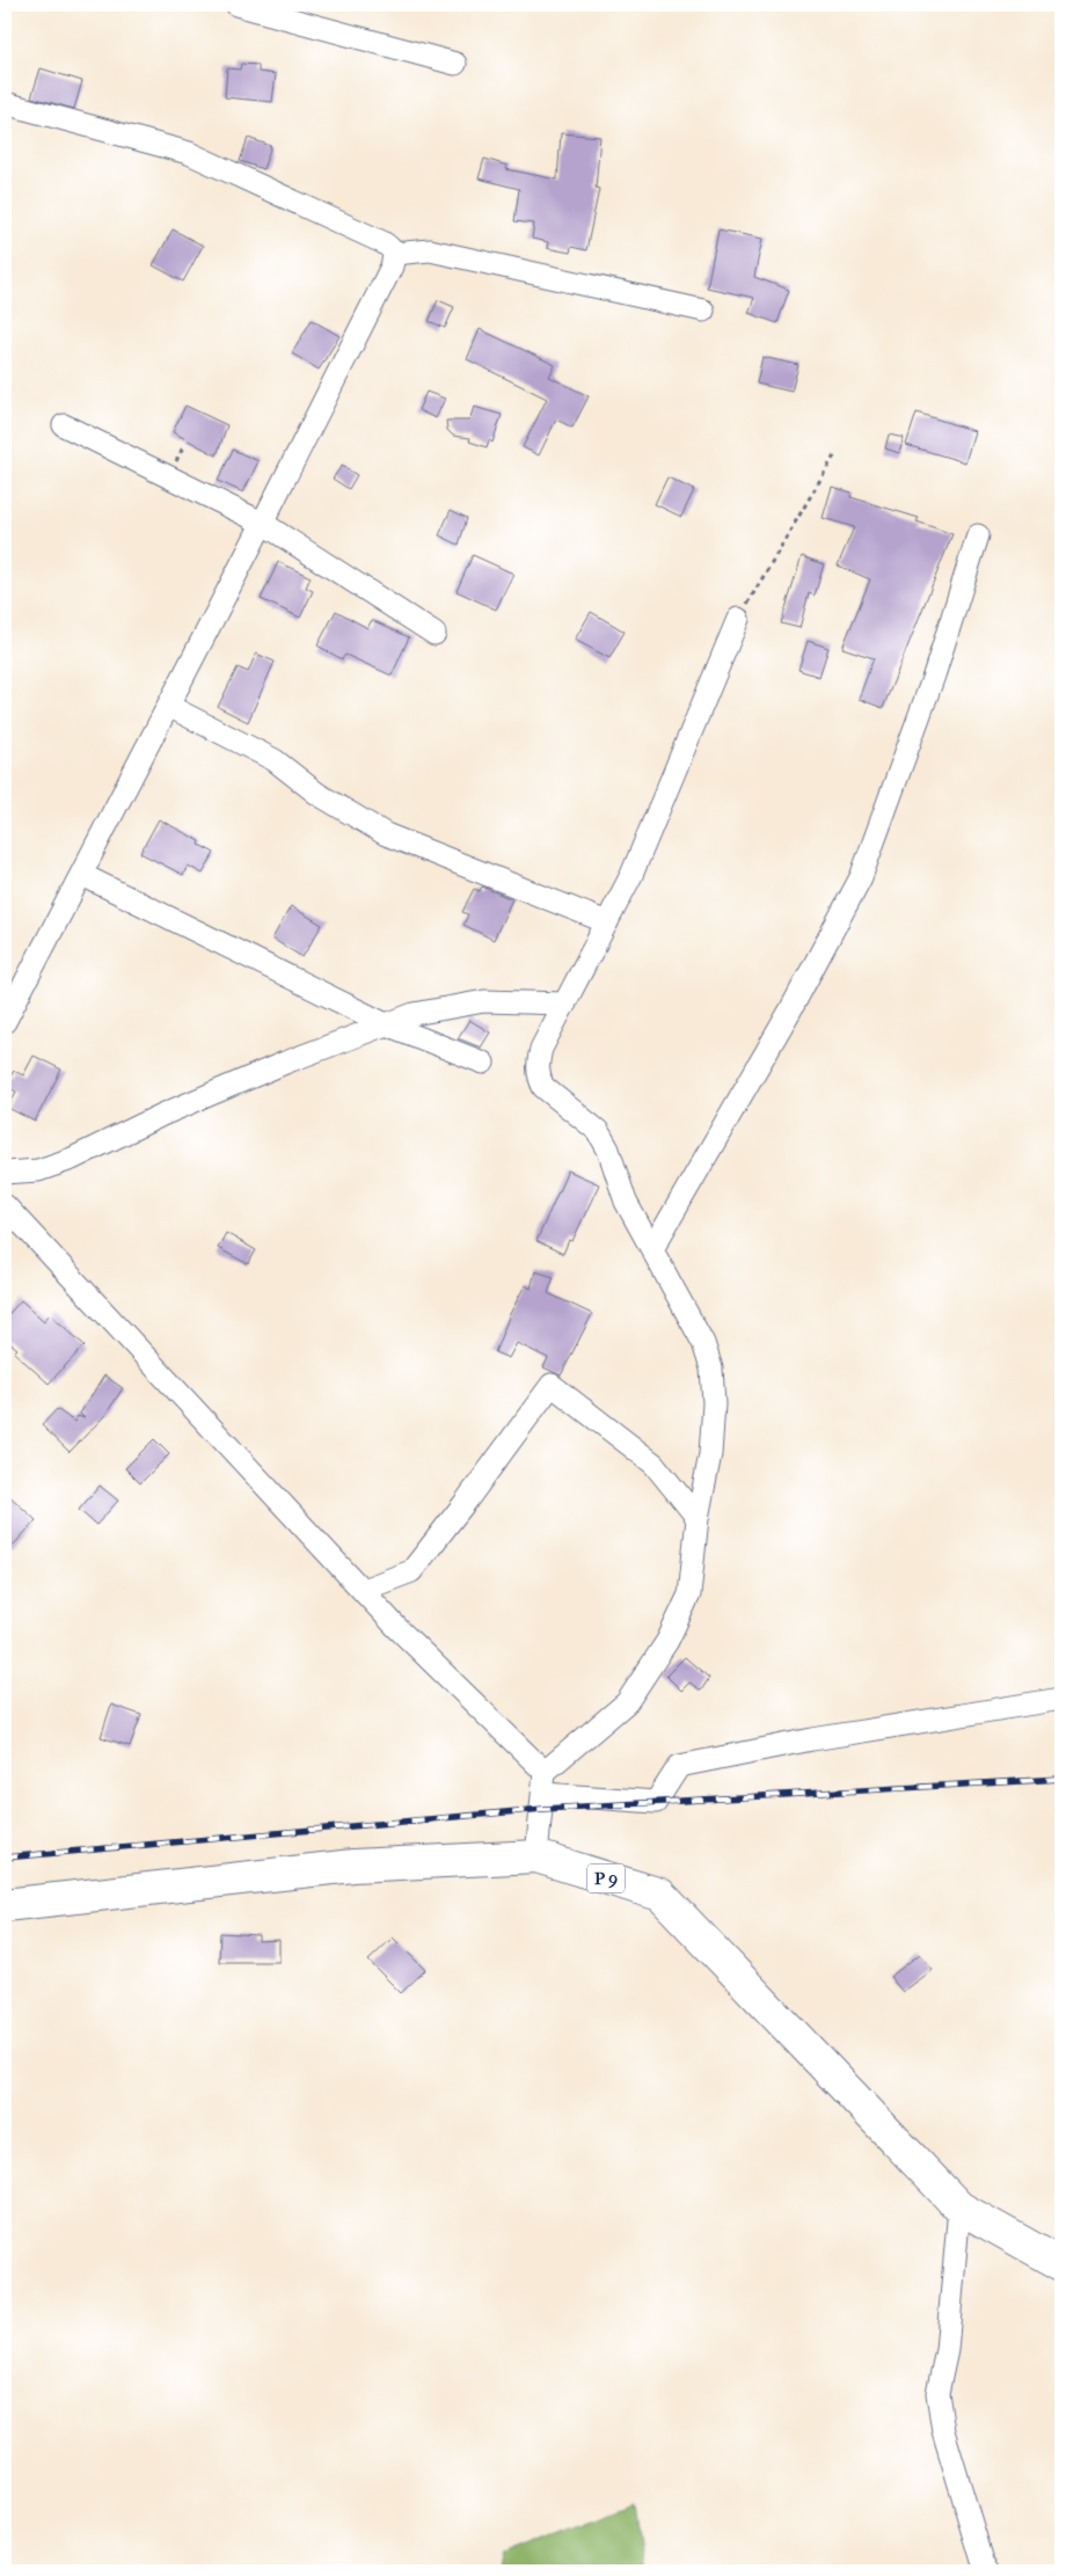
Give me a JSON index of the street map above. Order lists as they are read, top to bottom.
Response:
{
  "streets": {
    "main road": ["P 9"]
  }
}
